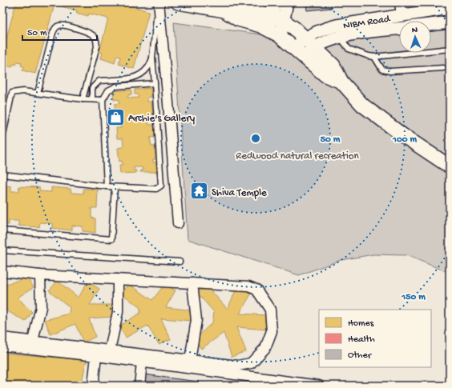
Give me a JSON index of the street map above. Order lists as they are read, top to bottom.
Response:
{
  "streets": {
    "street": ["NIBM Road"]
  },
  "parks": ["Redwood natural recreation"],
  "places": {
    "shop": ["Archie's Gallery"],
    "temple": ["Shiva Temple"]
  },
  "legend": ["Homes", "Health", "Other"],
  "scale_bar": "50 m",
  "north": "top",
  "rings": ["50 m", "100 m", "150 m"]
}
